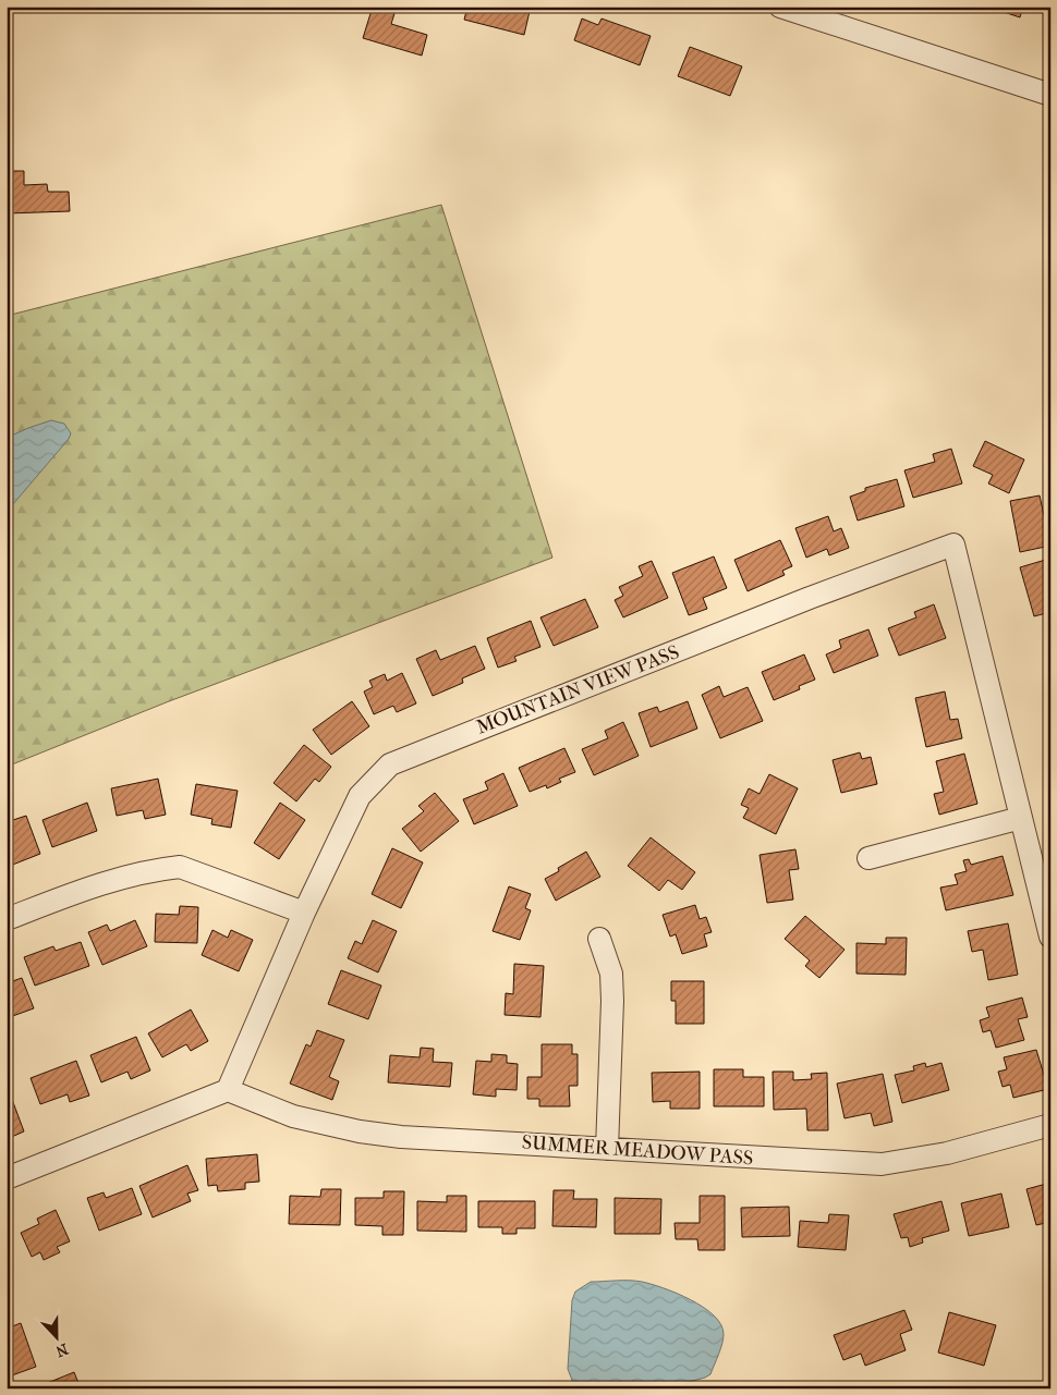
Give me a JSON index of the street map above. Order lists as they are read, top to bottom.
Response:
{
  "streets": {
    "street": ["MOUNTAIN VIEW PASS", "SUMMER MEADOW PASS"]
  },
  "crossings": [
    ["MOUNTAIN VIEW PASS", "SUMMER MEADOW PASS"]
  ],
  "north": "bottom"
}
